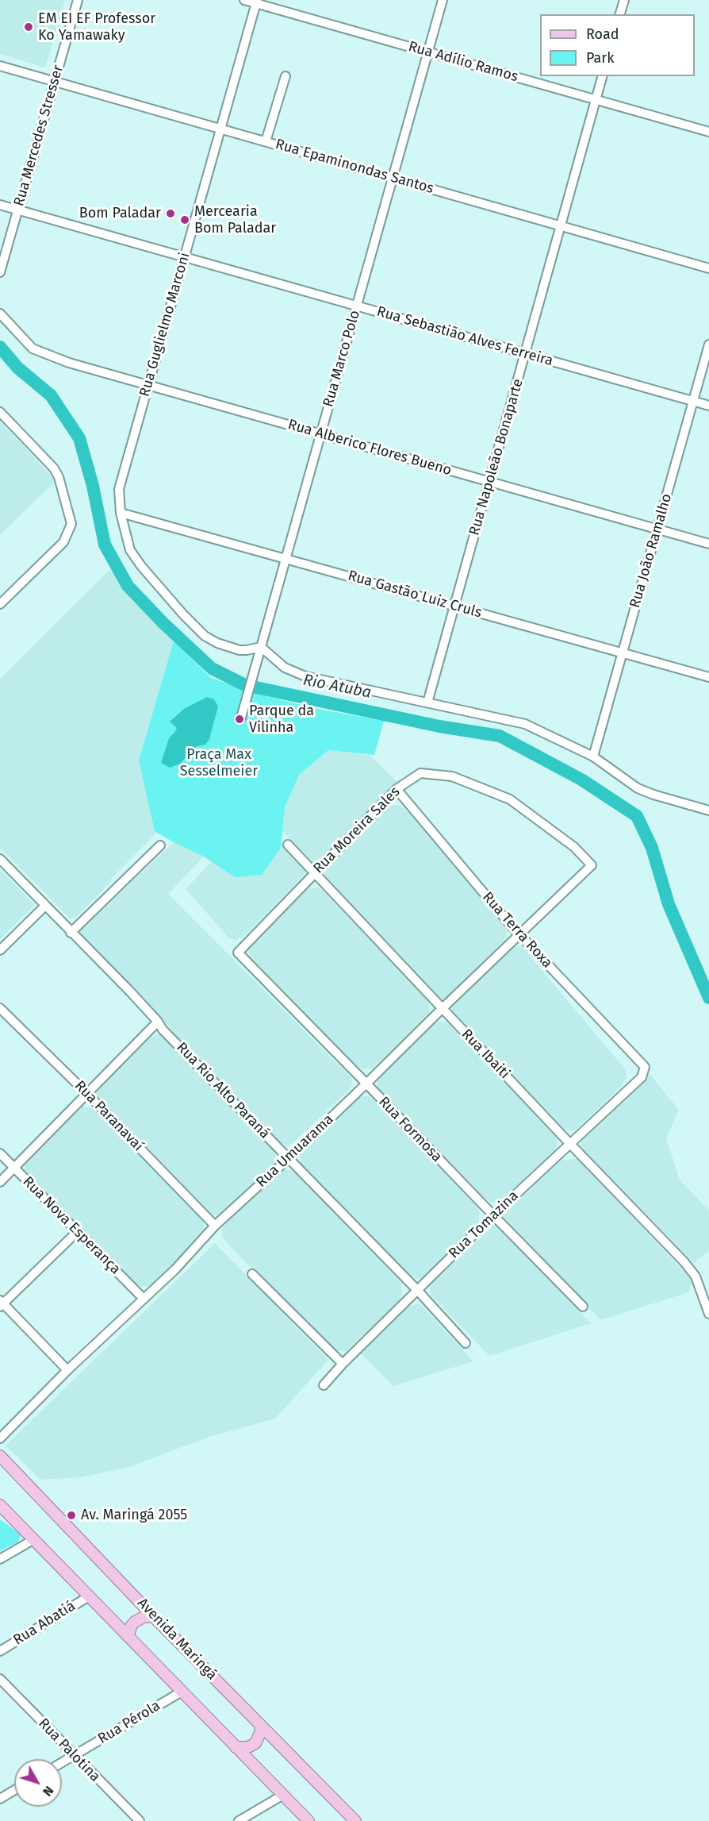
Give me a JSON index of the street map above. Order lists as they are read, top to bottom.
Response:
{
  "streets": {
    "main road": ["Avenida Maringá"],
    "street": [
      "Rua Adílio Ramos",
      "Rua Mercedes Stresser",
      "Rua Epaminondas Santos",
      "Rua Guglielmo Marconi",
      "Rua Sebastião Alves Ferreira",
      "Rua Marco Polo",
      "Rua Alberico Flores Bueno",
      "Rua Napoleão Bonaparte",
      "Rua João Ramalho",
      "Rua Gastão Luiz Cruls",
      "Rua Moreira Sales",
      "Rua Terra Roxa",
      "Rua Ibaiti",
      "Rua Rio Alto Paraná",
      "Rua Paranavaí",
      "Rua Formosa",
      "Rua Umuarama",
      "Rua Tomazina",
      "Rua Nova Esperança",
      "Rua Abatiá",
      "Rua Pérola",
      "Rua Palotina"
    ]
  },
  "crossings": [
    ["Rua Adílio Ramos", "Rua Guglielmo Marconi"],
    ["Rua Adílio Ramos", "Rua Marco Polo"],
    ["Rua Adílio Ramos", "Rua Napoleão Bonaparte"],
    ["Rua Mercedes Stresser", "Rua Epaminondas Santos"],
    ["Rua Mercedes Stresser", "Rua Sebastião Alves Ferreira"],
    ["Rua Epaminondas Santos", "Rua Guglielmo Marconi"],
    ["Rua Epaminondas Santos", "Rua Marco Polo"],
    ["Rua Epaminondas Santos", "Rua Napoleão Bonaparte"],
    ["Rua Guglielmo Marconi", "Rua Sebastião Alves Ferreira"],
    ["Rua Guglielmo Marconi", "Rua Marco Polo"],
    ["Rua Guglielmo Marconi", "Rua Alberico Flores Bueno"],
    ["Rua Guglielmo Marconi", "Rua Gastão Luiz Cruls"],
    ["Rua Sebastião Alves Ferreira", "Rua Marco Polo"],
    ["Rua Sebastião Alves Ferreira", "Rua Napoleão Bonaparte"],
    ["Rua Sebastião Alves Ferreira", "Rua João Ramalho"],
    ["Rua Marco Polo", "Rua Alberico Flores Bueno"],
    ["Rua Marco Polo", "Rua Gastão Luiz Cruls"],
    ["Rua Alberico Flores Bueno", "Rua Napoleão Bonaparte"],
    ["Rua Alberico Flores Bueno", "Rua João Ramalho"],
    ["Rua Napoleão Bonaparte", "Rua Gastão Luiz Cruls"],
    ["Rua João Ramalho", "Rua Gastão Luiz Cruls"],
    ["Rua Moreira Sales", "Rua Terra Roxa"],
    ["Rua Moreira Sales", "Rua Ibaiti"],
    ["Rua Moreira Sales", "Rua Formosa"],
    ["Rua Moreira Sales", "Rua Umuarama"],
    ["Rua Terra Roxa", "Rua Umuarama"],
    ["Rua Terra Roxa", "Rua Tomazina"],
    ["Rua Ibaiti", "Rua Umuarama"],
    ["Rua Ibaiti", "Rua Tomazina"],
    ["Rua Rio Alto Paraná", "Rua Umuarama"],
    ["Rua Rio Alto Paraná", "Rua Tomazina"],
    ["Rua Paranavaí", "Rua Umuarama"],
    ["Rua Formosa", "Rua Umuarama"],
    ["Rua Formosa", "Rua Tomazina"],
    ["Rua Umuarama", "Rua Nova Esperança"],
    ["Rua Pérola", "Rua Palotina"]
  ],
  "water": ["Rio Atuba"],
  "parks": ["Praça Max Sesselmeier"],
  "places": [
    "EM EI EF Professor Ko Yamawaky",
    "Bom Paladar",
    "Mercearia Bom Paladar",
    "Parque da Vilinha",
    "Av. Maringá 2055"
  ],
  "legend": ["Road", "Park"],
  "north": "bottom right"
}
